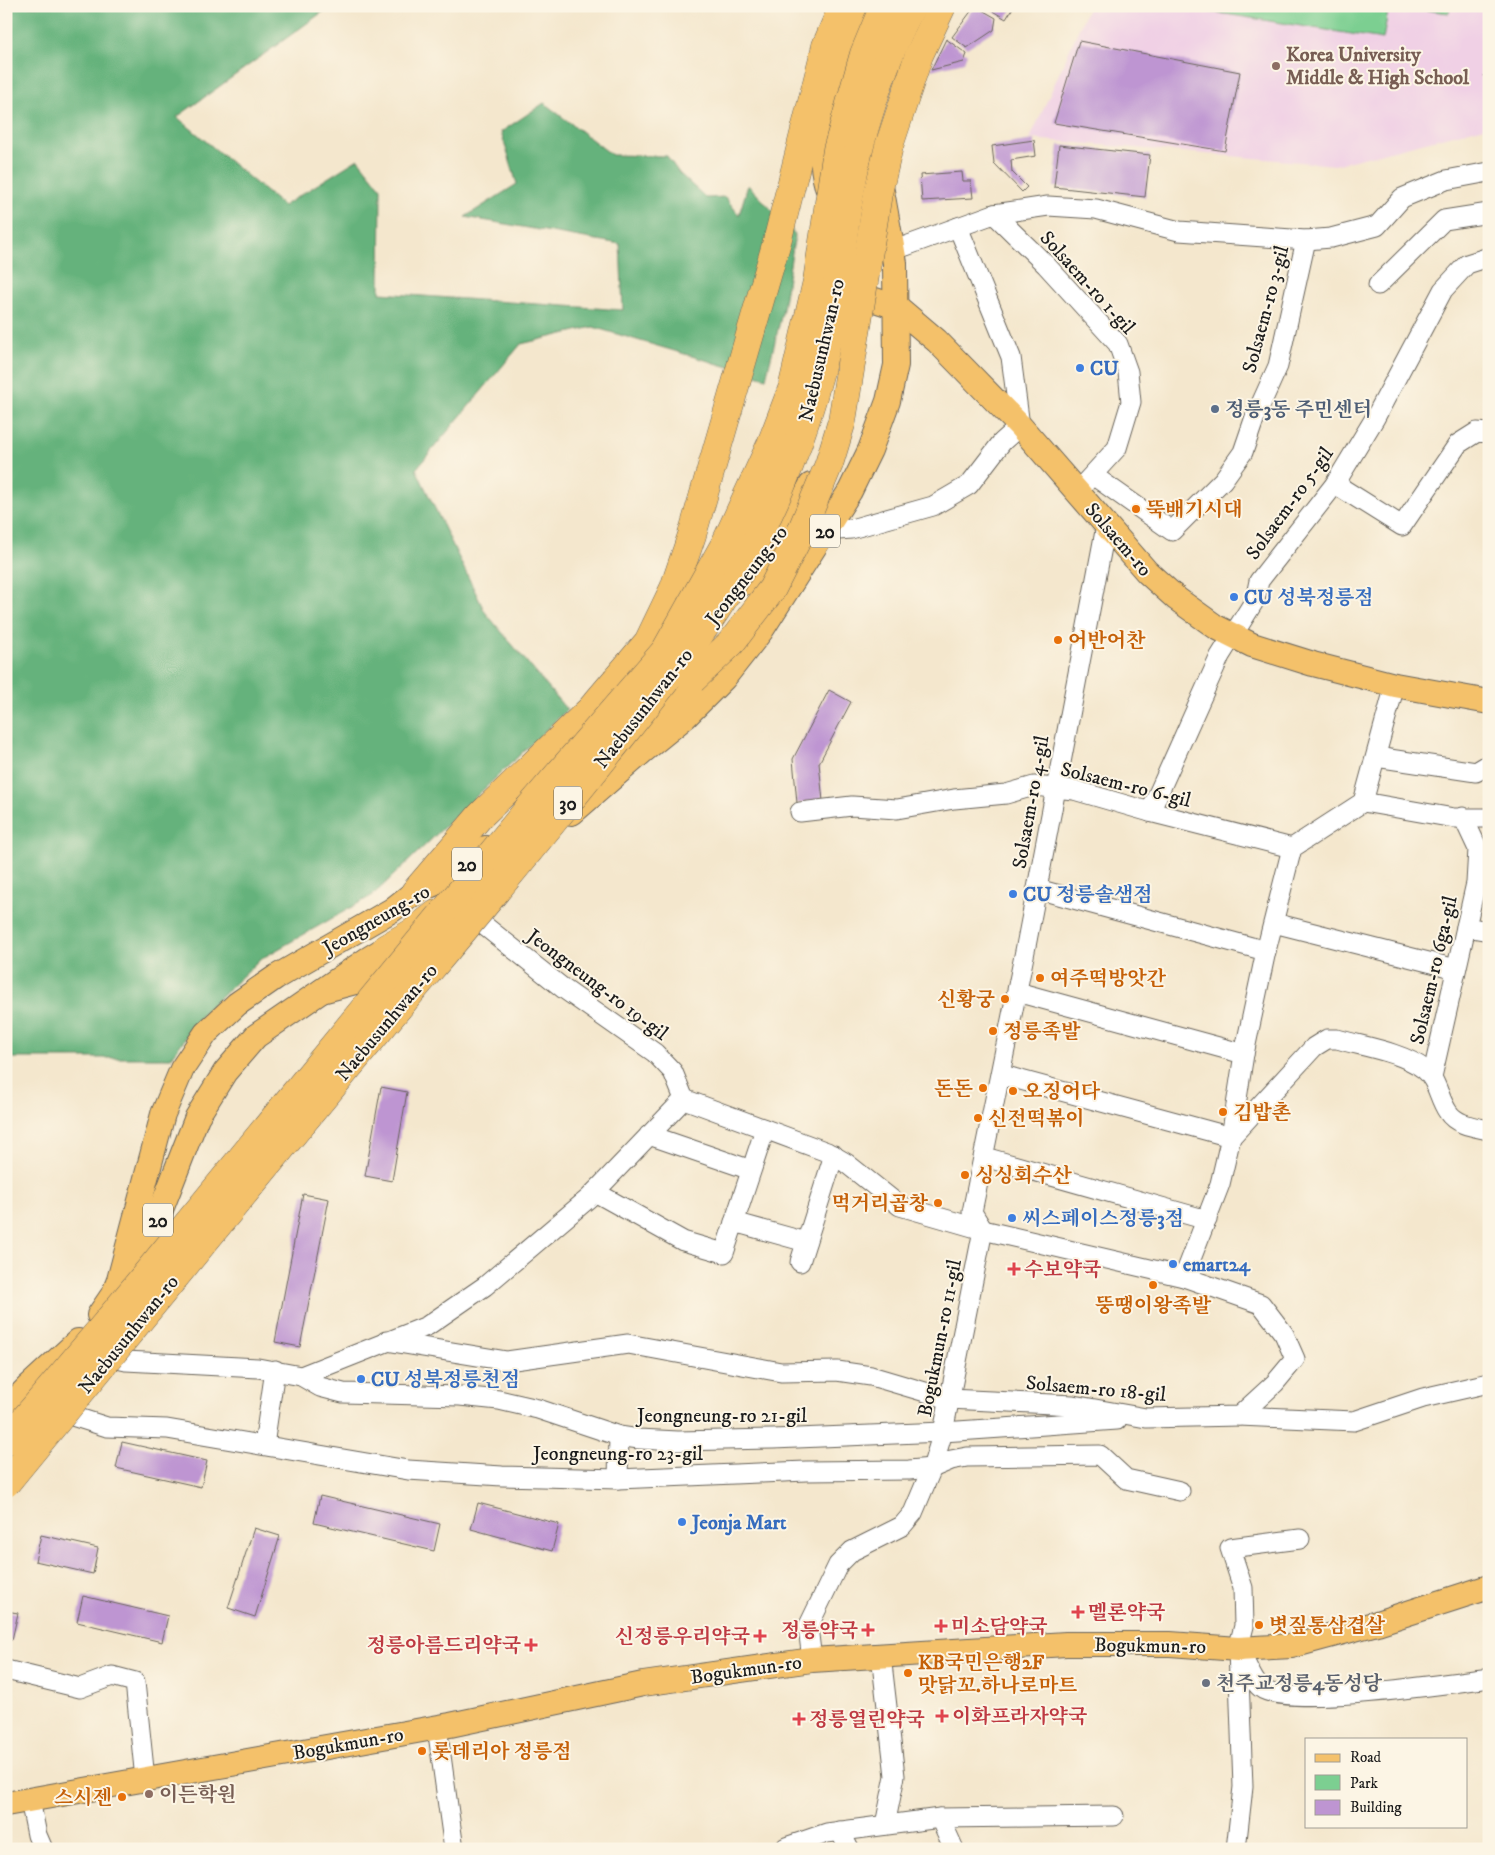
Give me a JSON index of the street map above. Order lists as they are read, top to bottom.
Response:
{
  "streets": {
    "highway": ["Naebusunhwan-ro", "30"],
    "main road": [
      "20",
      "Solsaem-ro",
      "Jeongneung-ro",
      "Bogukmun-ro"
    ],
    "street": [
      "Solsaem-ro 1-gil",
      "Solsaem-ro 3-gil",
      "Solsaem-ro 5-gil",
      "Solsaem-ro 6-gil",
      "Solsaem-ro 4-gil",
      "Solsaem-ro 6ga-gil",
      "Jeongneung-ro 19-gil",
      "Bogukmun-ro 11-gil",
      "Solsaem-ro 18-gil",
      "Jeongneung-ro 21-gil",
      "Jeongneung-ro 23-gil"
    ]
  },
  "crossings": [
    ["Solsaem-ro 1-gil", "Solsaem-ro 3-gil"],
    ["Solsaem-ro 1-gil", "Solsaem-ro"],
    ["Solsaem-ro 3-gil", "Solsaem-ro"],
    ["Solsaem-ro 5-gil", "Solsaem-ro"],
    ["Solsaem-ro", "Jeongneung-ro"],
    ["Solsaem-ro", "Solsaem-ro 4-gil"],
    ["Jeongneung-ro", "Jeongneung-ro 19-gil"],
    ["Jeongneung-ro", "Jeongneung-ro 21-gil"],
    ["Jeongneung-ro", "Jeongneung-ro 23-gil"],
    ["Solsaem-ro 6-gil", "Solsaem-ro 4-gil"],
    ["Solsaem-ro 4-gil", "Bogukmun-ro 11-gil"],
    ["Bogukmun-ro 11-gil", "Solsaem-ro 18-gil"],
    ["Bogukmun-ro 11-gil", "Jeongneung-ro 21-gil"]
  ],
  "places": {
    "other": [
      "Korea University Middle & High School",
      "CU",
      "정릉3동 주민센터",
      "뚝배기시대",
      "CU 성북정릉점",
      "어반어찬",
      "CU 정릉솔샘점",
      "여주떡방앗간",
      "신황궁",
      "정릉족발",
      "돈돈",
      "오징어다",
      "김밥촌",
      "신전떡볶이",
      "싱싱회수산",
      "먹거리곱창",
      "씨스페이스정릉3점",
      "emart24",
      "뚱땡이왕족발",
      "CU 성북정릉천점",
      "Jeonja Mart",
      "볏짚통삼겹살",
      "KB국민은행2F 맛닭꼬.하나로마트",
      "천주교정릉4동성당",
      "롯데리아 정릉점",
      "이든학원",
      "스시젠"
    ],
    "health": [
      "수보약국",
      "멜론약국",
      "미소담약국",
      "정릉약국",
      "신정릉우리약국",
      "정릉아름드리약국",
      "이화프라자약국",
      "정릉열린약국"
    ]
  },
  "legend": ["Road", "Park", "Building"]
}
